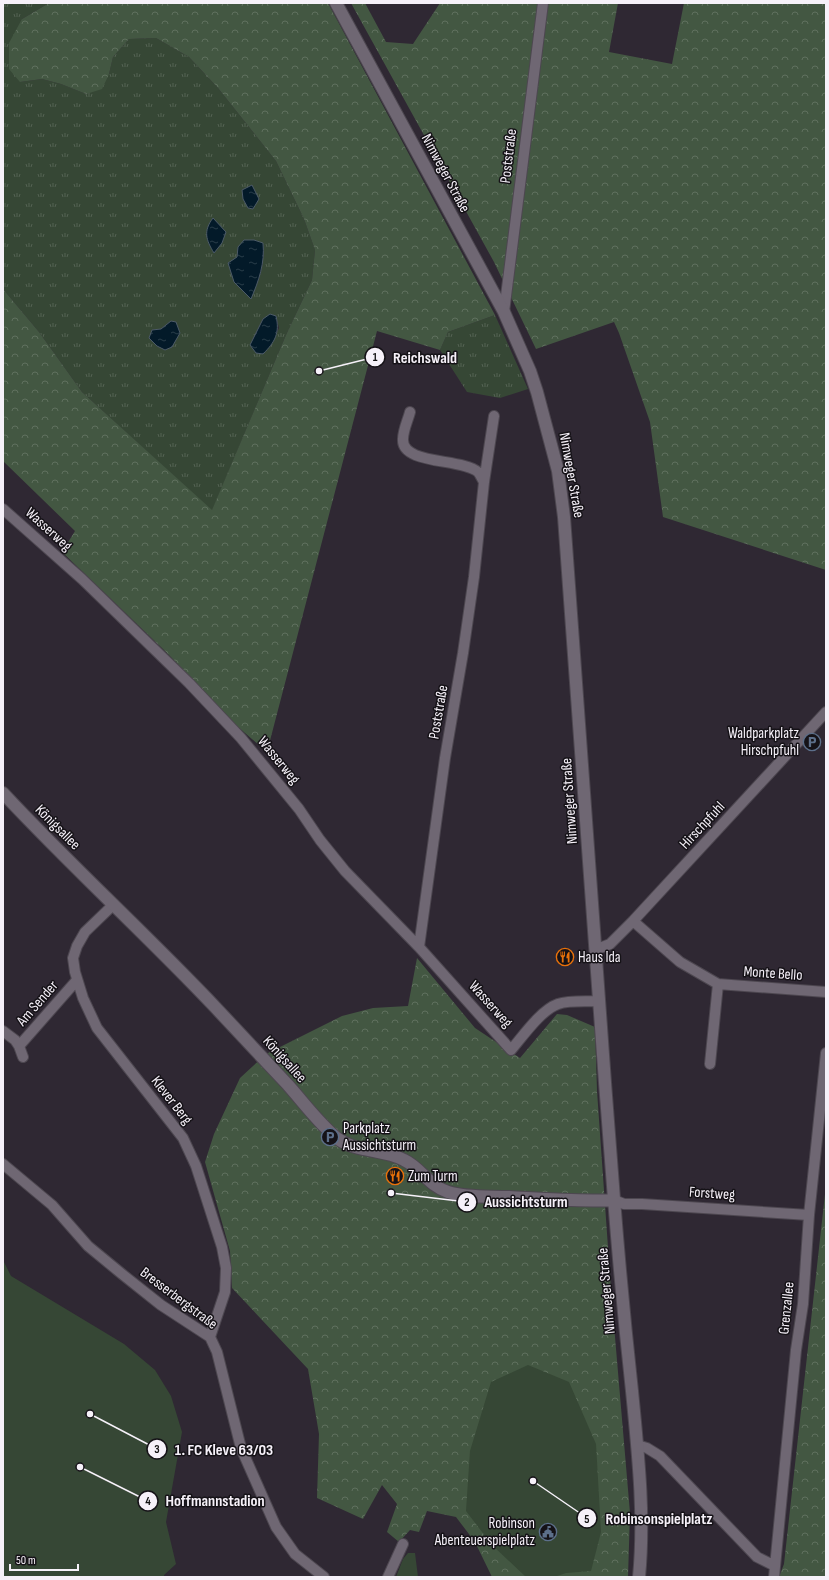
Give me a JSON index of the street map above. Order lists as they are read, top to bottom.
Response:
{
  "streets": {
    "main road": ["Nimweger Straße", "Königsallee"],
    "street": [
      "Poststraße",
      "Wasserweg",
      "Hirschpfuhl",
      "Monte Bello",
      "Am Sender",
      "Klever Berg",
      "Forstweg",
      "Bresserbergstraße",
      "Grenzallee"
    ]
  },
  "crossings": [
    ["Poststraße", "Nimweger Straße"],
    ["Poststraße", "Wasserweg"],
    ["Nimweger Straße", "Wasserweg"],
    ["Nimweger Straße", "Hirschpfuhl"],
    ["Nimweger Straße", "Königsallee"],
    ["Nimweger Straße", "Forstweg"],
    ["Hirschpfuhl", "Monte Bello"],
    ["Königsallee", "Klever Berg"],
    ["Königsallee", "Forstweg"],
    ["Am Sender", "Klever Berg"],
    ["Klever Berg", "Bresserbergstraße"],
    ["Forstweg", "Grenzallee"]
  ],
  "places": {
    "other": [
      "Reichswald",
      "Aussichtsturm",
      "1. FC Kleve 63/03",
      "Hoffmannstadion",
      "Robinsonspielplatz"
    ],
    "parking": ["Waldparkplatz Hirschpfuhl", "Parkplatz Aussichtsturm"],
    "restaurant": ["Haus Ida", "Zum Turm"],
    "public building": ["Robinson Abenteuerspielplatz"]
  },
  "scale_bar": "50 m"
}
